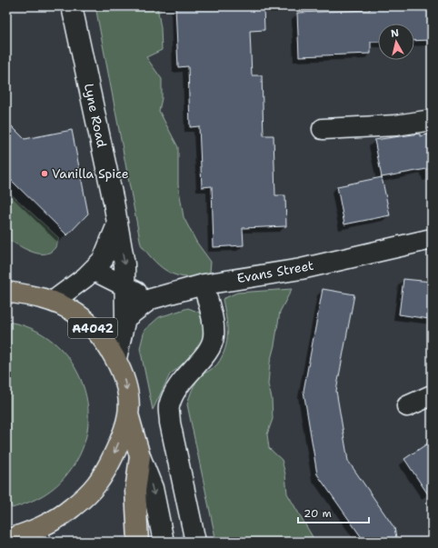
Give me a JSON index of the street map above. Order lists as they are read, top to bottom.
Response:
{
  "streets": {
    "main road": ["A4042"],
    "street": ["Lyne Road", "Evans Street"]
  },
  "crossings": [
    ["Lyne Road", "Evans Street"],
    ["Lyne Road", "A4042"]
  ],
  "places": ["Vanilla Spice"],
  "scale_bar": "20 m",
  "north": "top"
}
